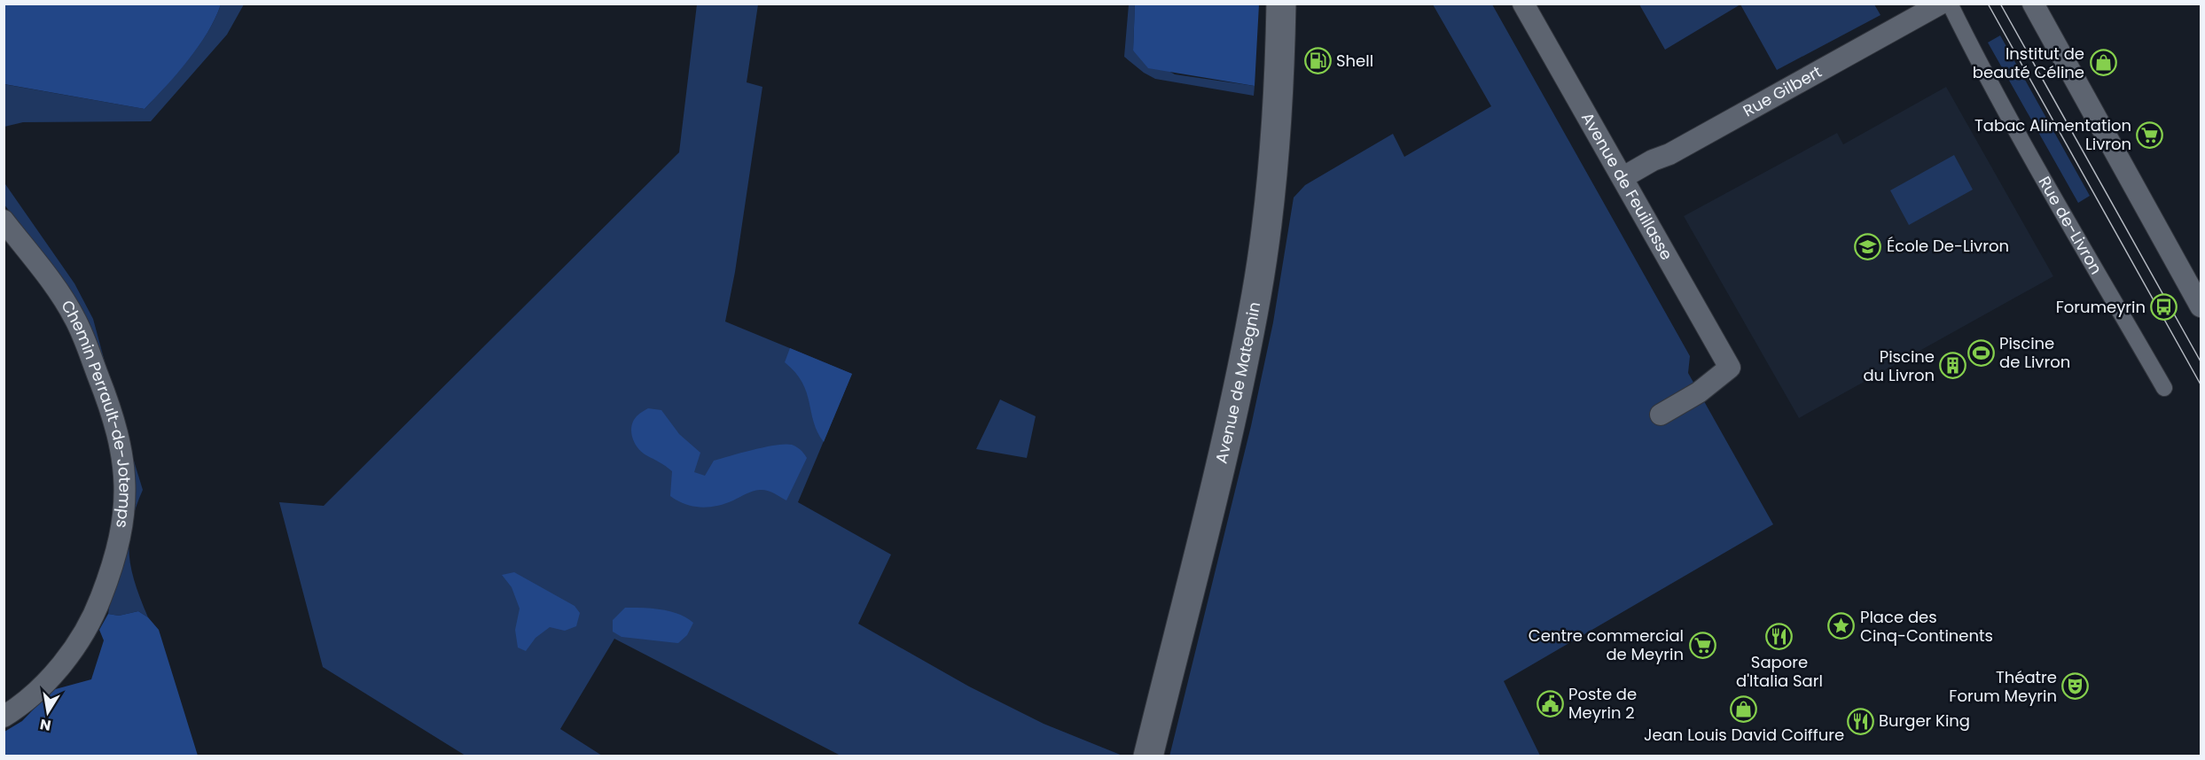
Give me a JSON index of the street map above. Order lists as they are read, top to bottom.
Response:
{
  "streets": {
    "main road": ["Avenue de Mategnin"],
    "street": [
      "Rue Gilbert",
      "Avenue de Feuillasse",
      "Rue de-Livron",
      "Chemin Perrault-de-Jotemps"
    ]
  },
  "crossings": [
    ["Rue Gilbert", "Avenue de Feuillasse"]
  ],
  "places": {
    "fuel station": ["Shell"],
    "shop": ["Institut de beauté Céline", "Jean Louis David Coiffure"],
    "supermarket": ["Tabac Alimentation Livron", "Centre commercial de Meyrin"],
    "school or university": ["École De-Livron"],
    "bus stop": ["Forumeyrin"],
    "sports": ["Piscine de Livron"],
    "building": ["Piscine du Livron"],
    "place": ["Place des Cinq-Continents"],
    "restaurant": ["Sapore d'Italia Sarl", "Burger King"],
    "theatre": ["Théatre Forum Meyrin"],
    "public building": ["Poste de Meyrin 2"]
  },
  "north": "bottom"
}
